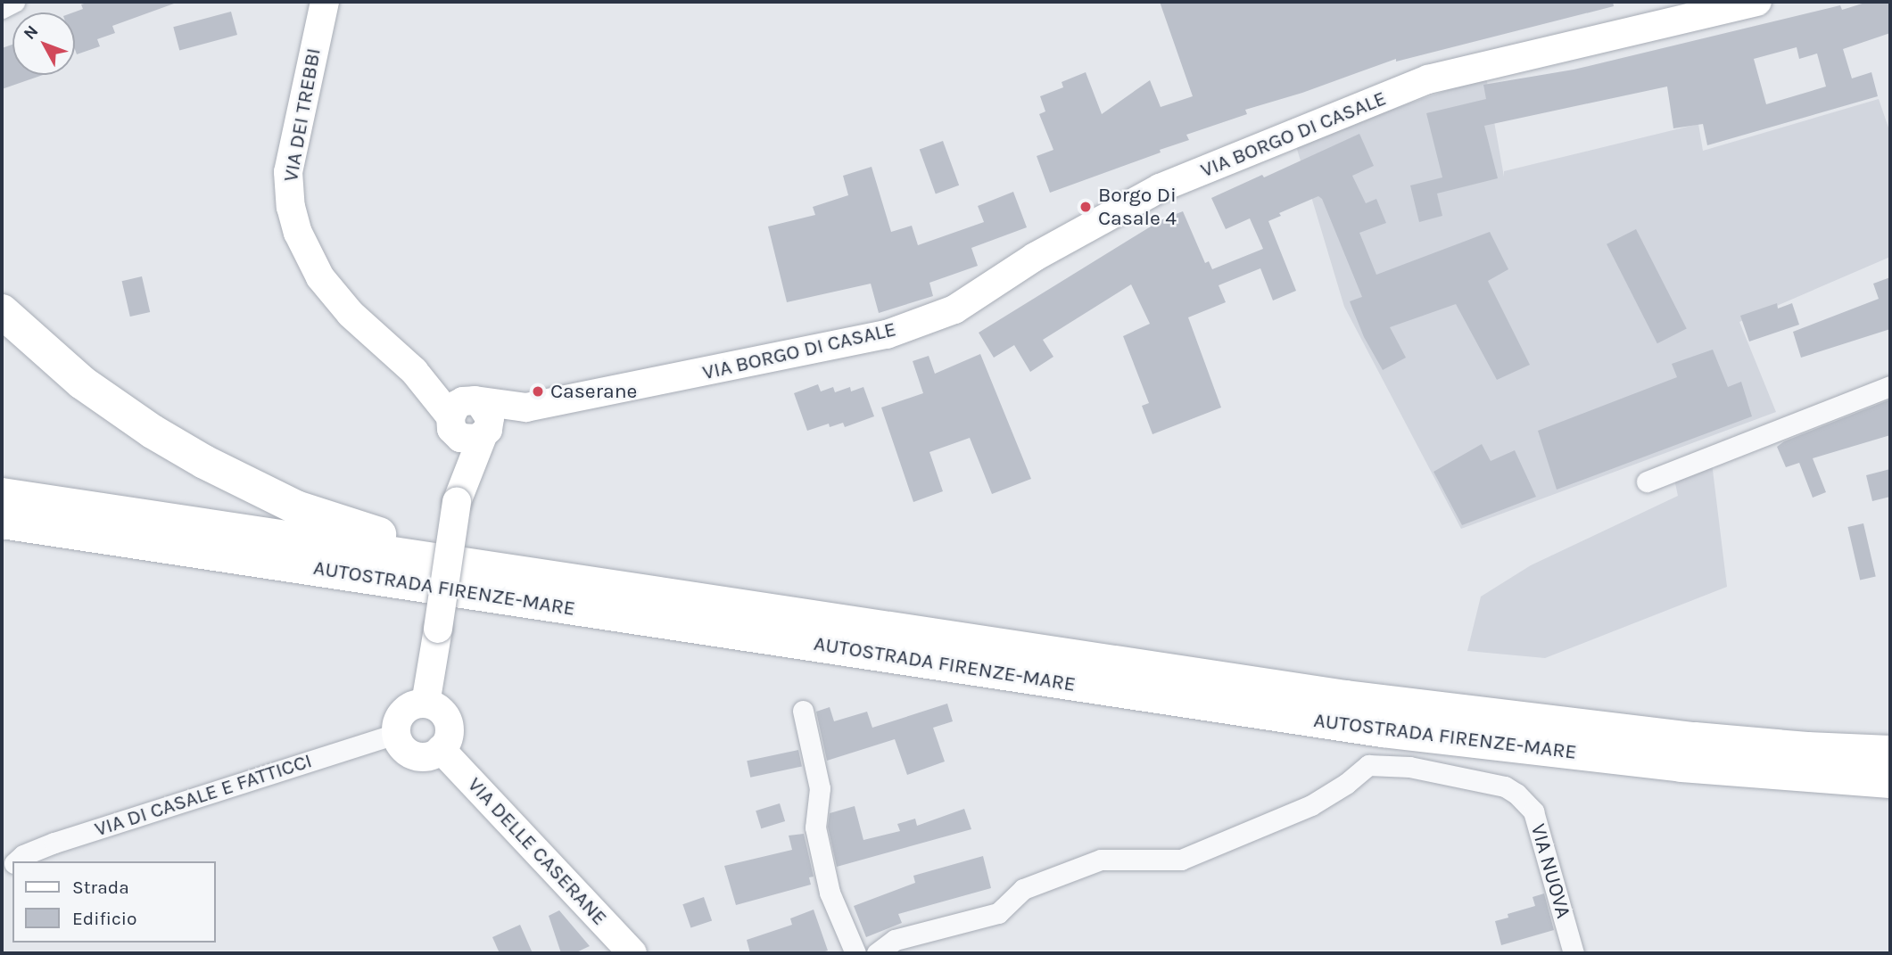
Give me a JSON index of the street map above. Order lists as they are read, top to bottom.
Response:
{
  "streets": {
    "highway": ["AUTOSTRADA FIRENZE-MARE"],
    "street": [
      "VIA DEI TREBBI",
      "VIA BORGO DI CASALE",
      "VIA DI CASALE E FATTICCI",
      "VIA DELLE CASERANE",
      "VIA NUOVA"
    ]
  },
  "crossings": [
    ["VIA DEI TREBBI", "VIA BORGO DI CASALE"],
    ["VIA DI CASALE E FATTICCI", "VIA DELLE CASERANE"]
  ],
  "places": ["Borgo Di Casale 4", "Caserane"],
  "legend": ["Strada", "Edificio"],
  "north": "top left"
}
